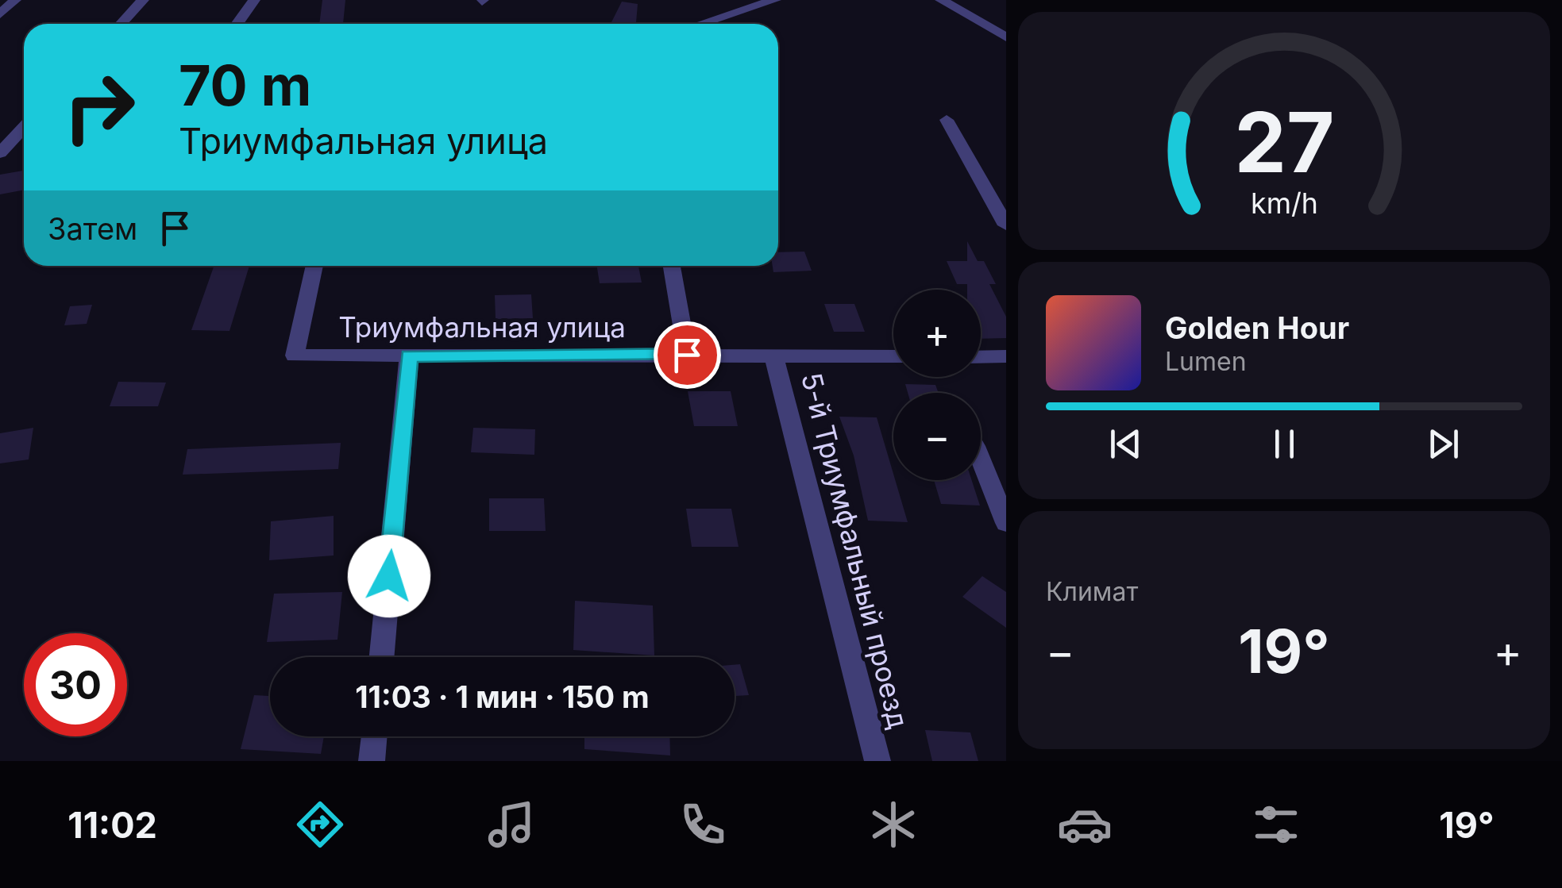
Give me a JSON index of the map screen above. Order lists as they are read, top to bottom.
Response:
{
  "streets": {
    "street": ["Триумфальная улица", "5-й Триумфальный проезд"]
  },
  "crossings": [
    ["Триумфальная улица", "5-й Триумфальный проезд"]
  ],
  "page": {
    "turn": ["70 m", "Триумфальная улица"],
    "then": "Затем",
    "map_buttons": ["+", "−"],
    "song": ["Golden Hour", "Lumen"],
    "tile": "Климат",
    "heat": ["−", "19°", "+"],
    "limit": "30",
    "trip": "11:03 · 1 мин · 150 m",
    "tabs": ["11:02", "19°"],
    "gauge": ["27", "km/h"]
  }
}
